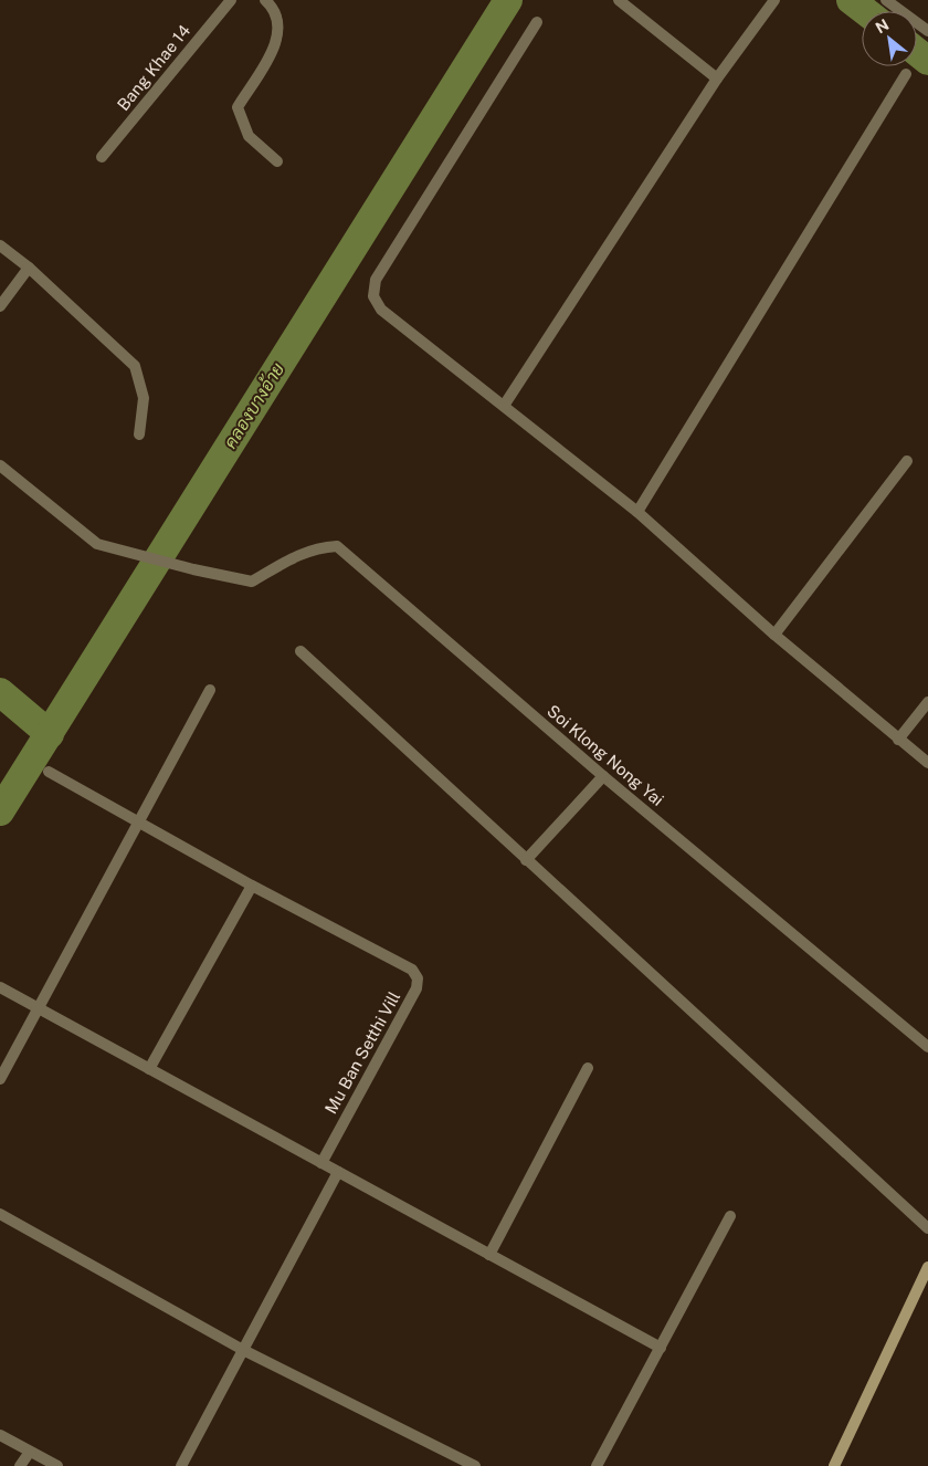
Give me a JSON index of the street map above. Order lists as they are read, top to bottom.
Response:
{
  "streets": {
    "street": ["Bang Khae 14", "Soi Klong Nong Yai", "Mu Ban Setthi Vill"]
  },
  "water": ["คลองบางอ้าย"],
  "north": "top left"
}
